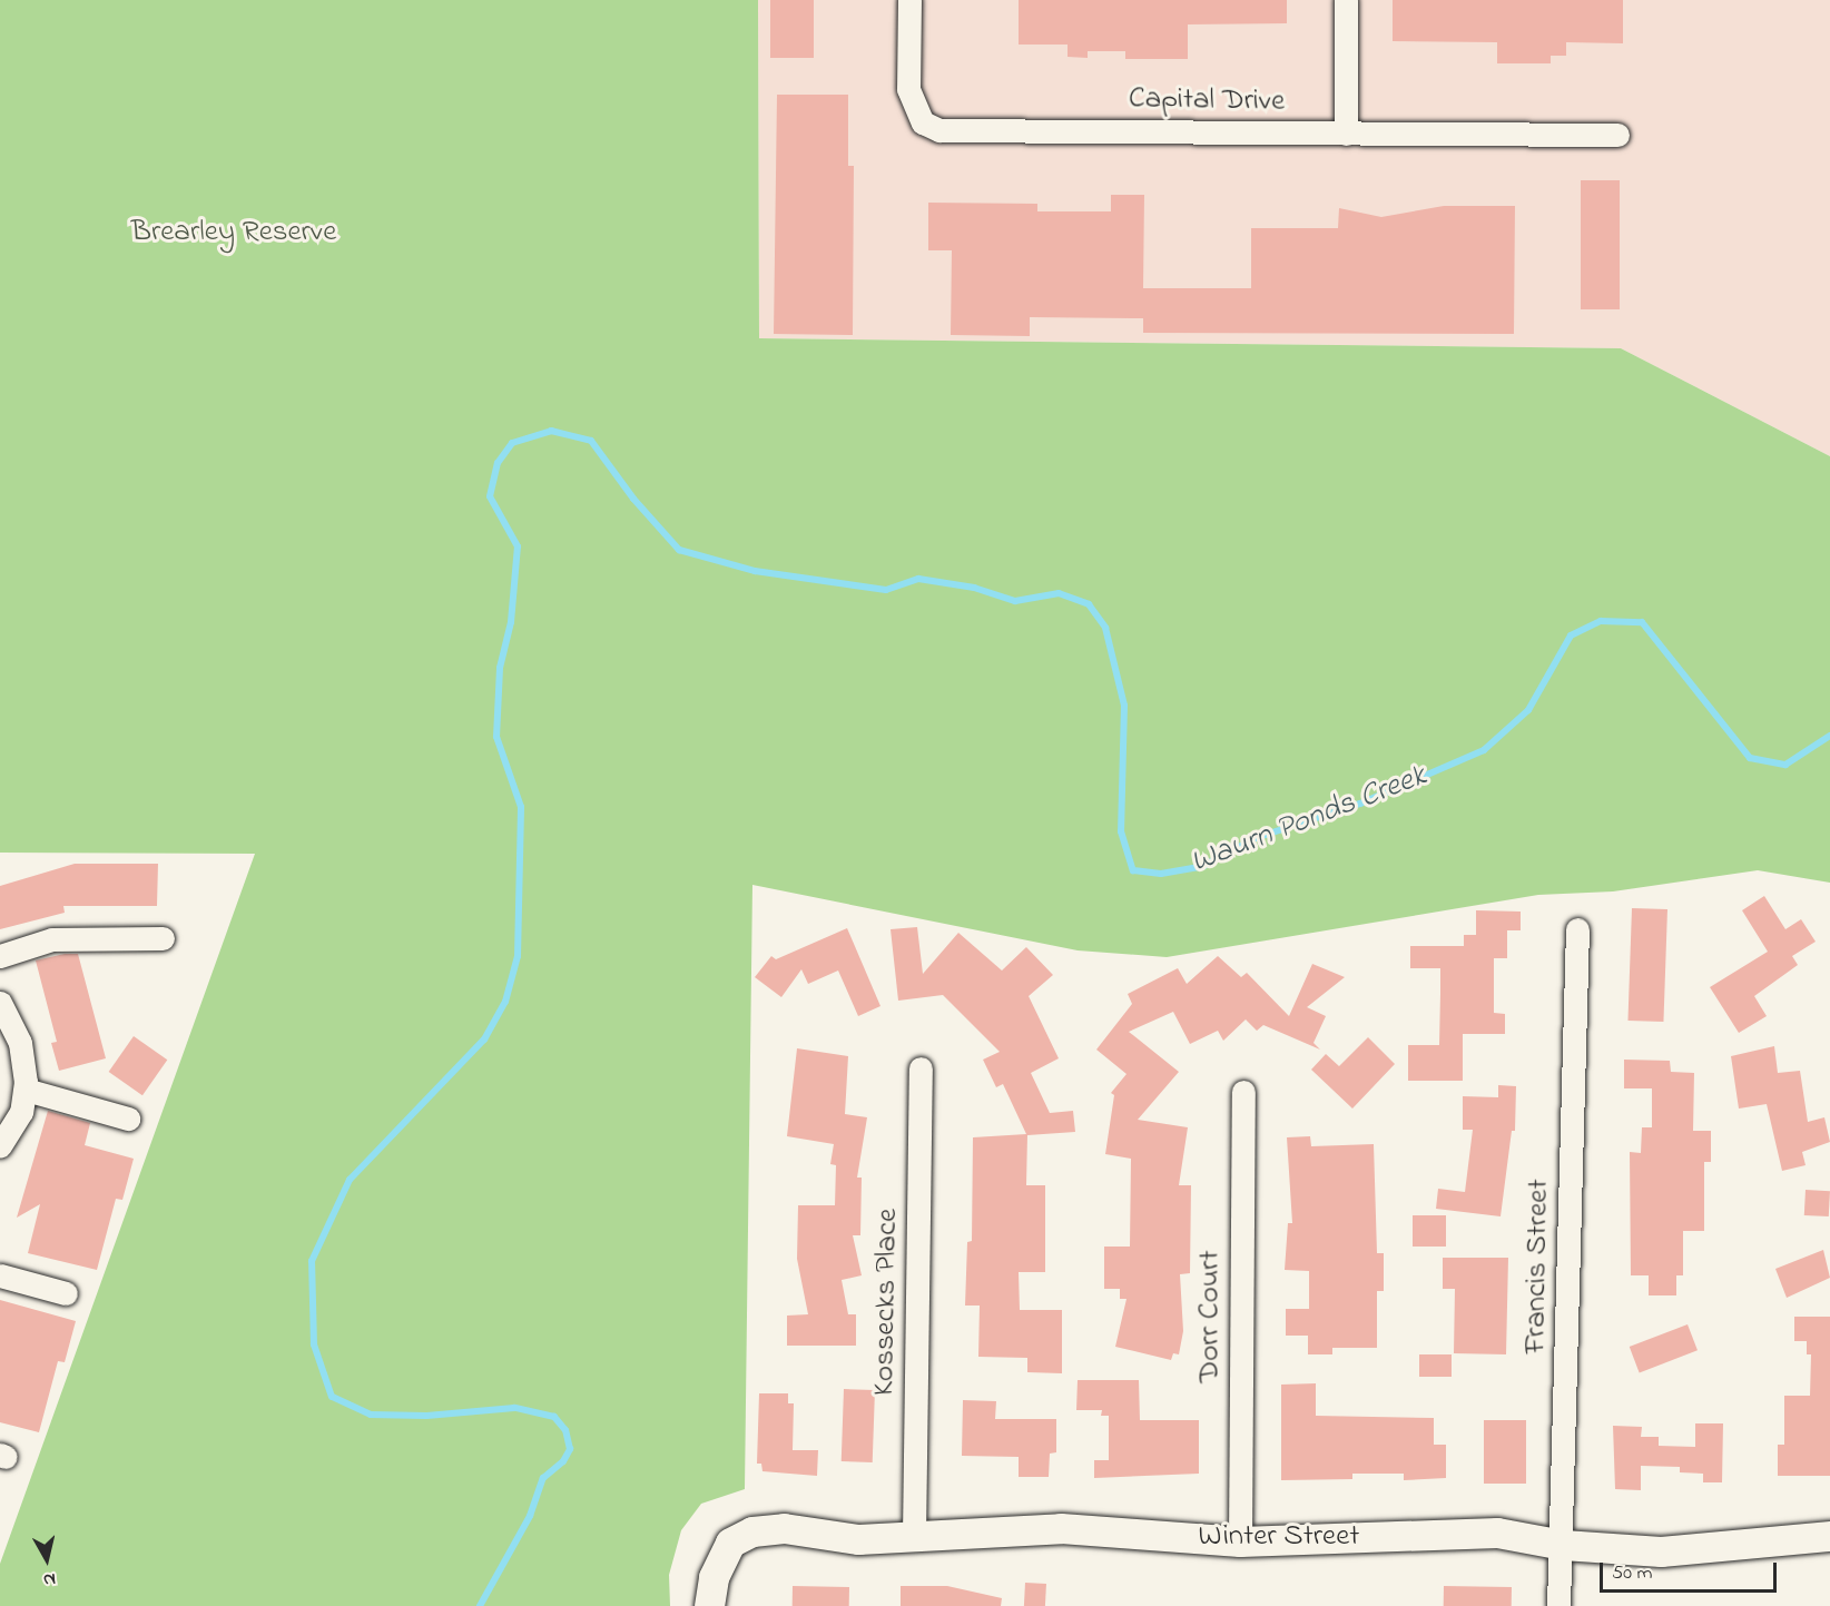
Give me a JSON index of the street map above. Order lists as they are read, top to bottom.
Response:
{
  "streets": {
    "street": [
      "Capital Drive",
      "Francis Street",
      "Kossecks Place",
      "Dorr Court",
      "Winter Street"
    ]
  },
  "crossings": [
    ["Francis Street", "Winter Street"],
    ["Kossecks Place", "Winter Street"],
    ["Dorr Court", "Winter Street"]
  ],
  "water": ["Waurn Ponds Creek"],
  "parks": ["Brearley Reserve"],
  "scale_bar": "50 m",
  "north": "bottom"
}
